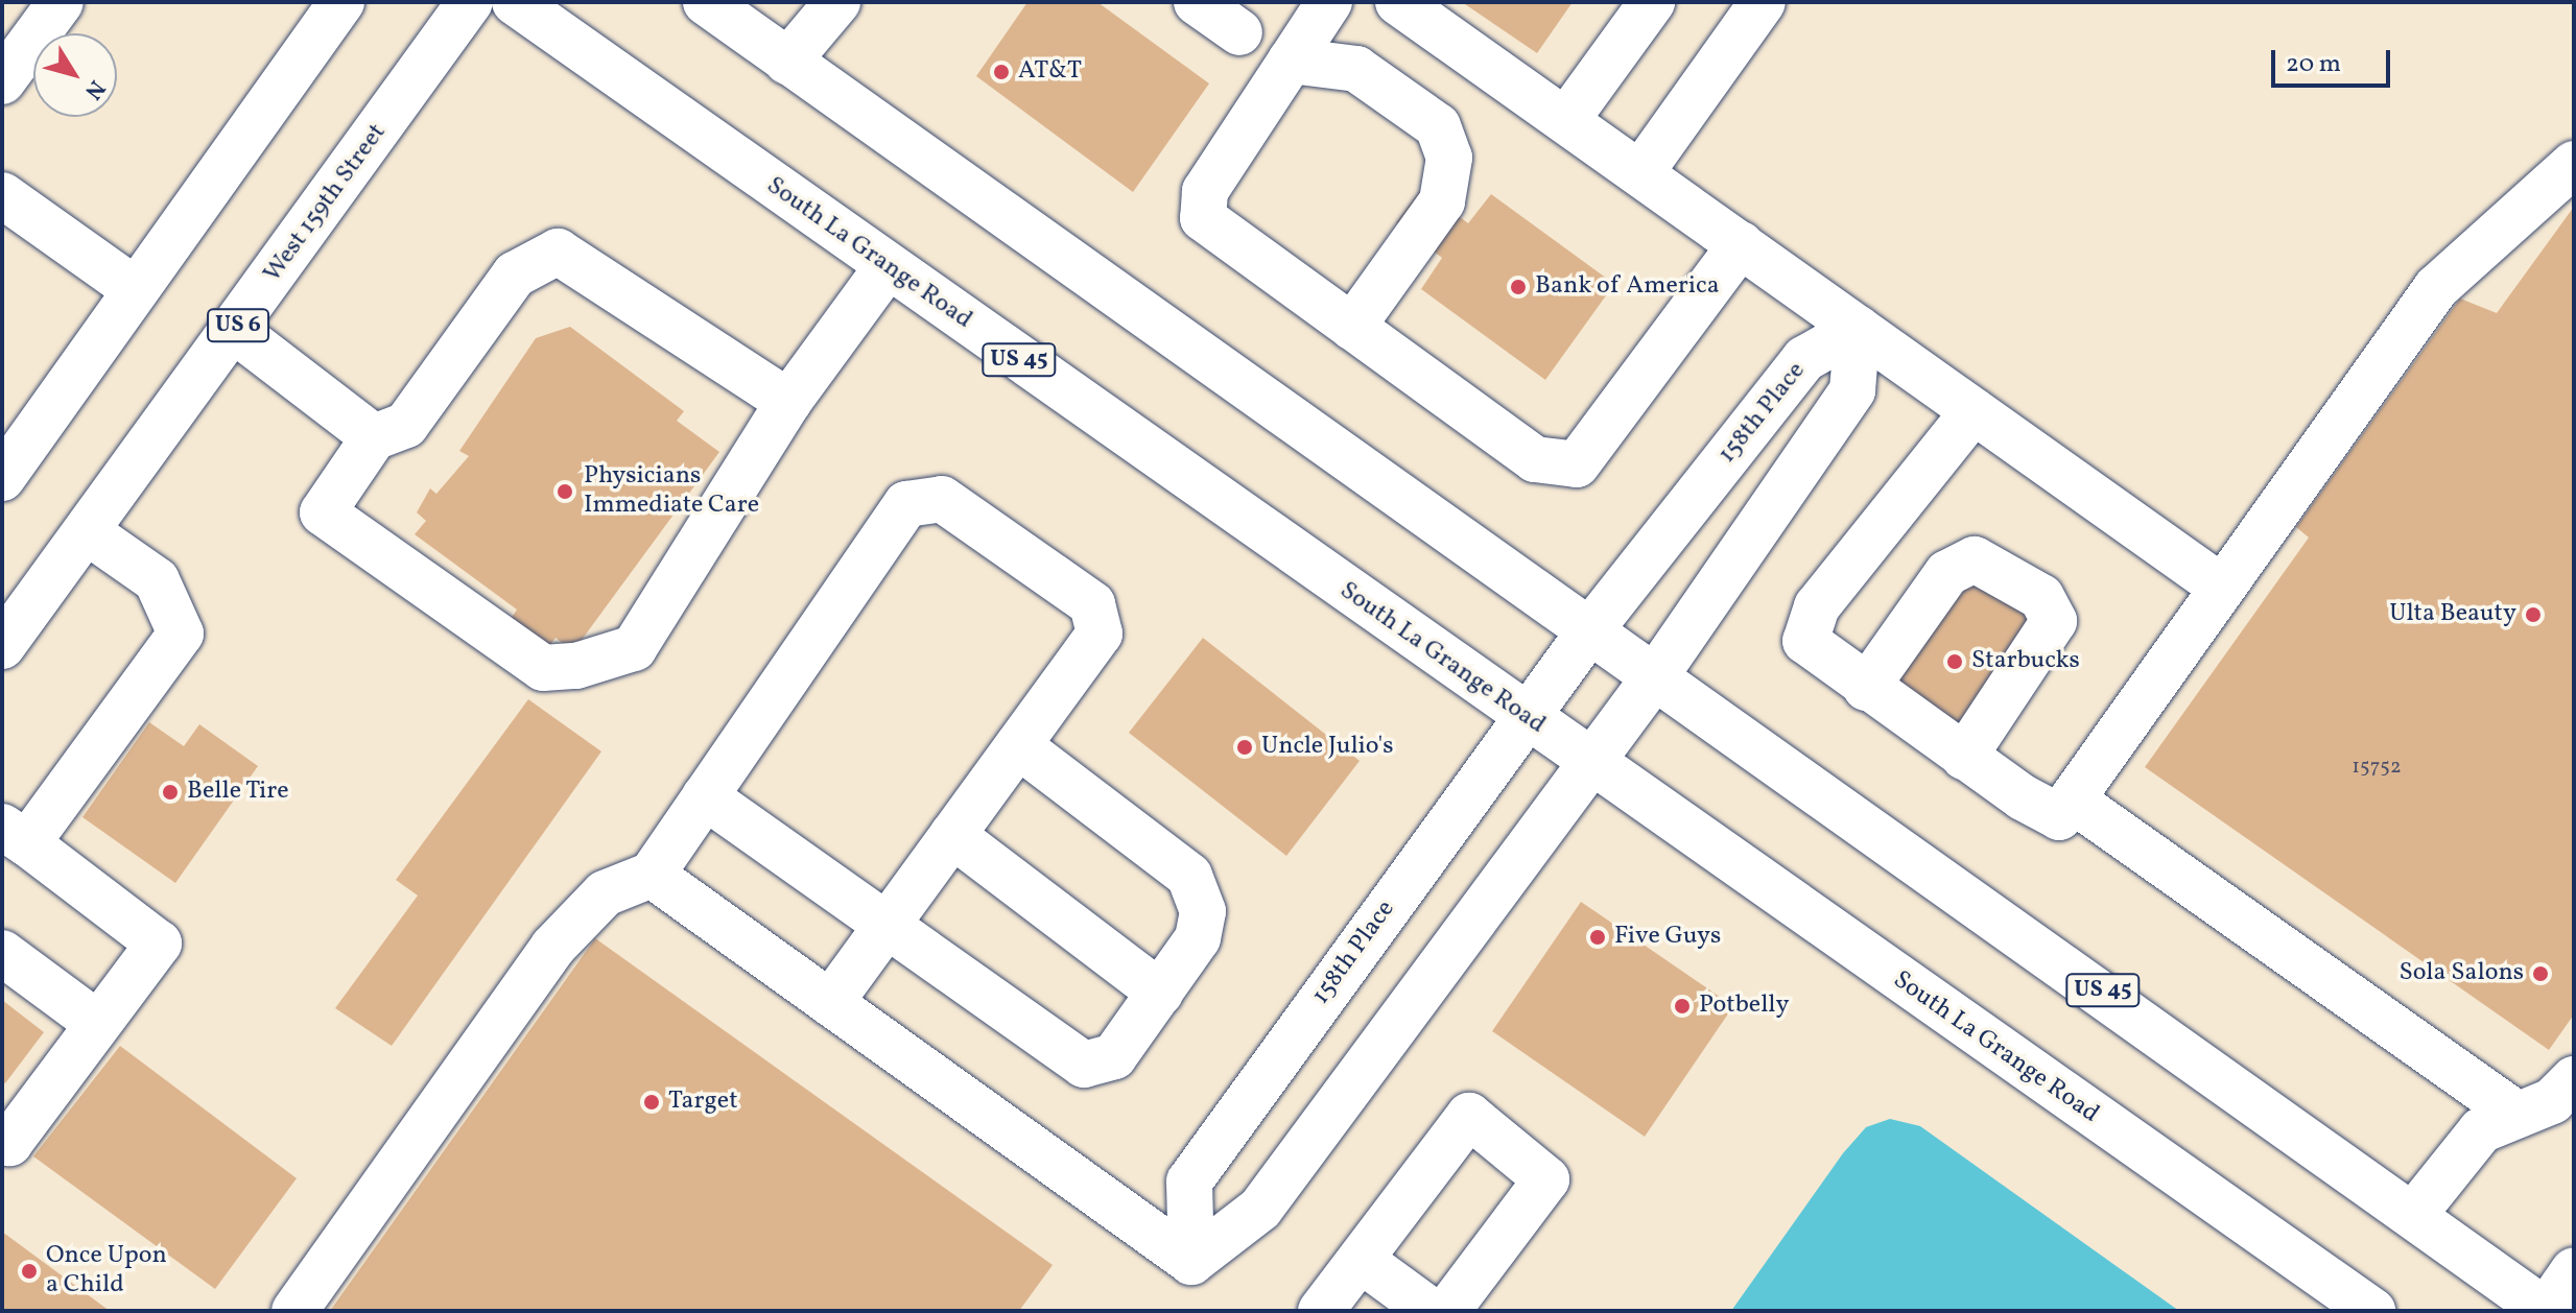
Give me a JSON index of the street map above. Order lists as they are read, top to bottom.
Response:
{
  "streets": {
    "main road": [
      "West 159th Street",
      "South La Grange Road",
      "US 6",
      "US 45",
      "158th Place"
    ]
  },
  "crossings": [
    ["South La Grange Road", "158th Place"],
    ["US 45", "158th Place"]
  ],
  "places": [
    "AT&T",
    "Bank of America",
    "Physicians Immediate Care",
    "Ulta Beauty",
    "Starbucks",
    "Uncle Julio's",
    "Belle Tire",
    "Five Guys",
    "Sola Salons",
    "Potbelly",
    "Target",
    "Once Upon a Child"
  ],
  "house_numbers": ["15752"],
  "scale_bar": "20 m",
  "north": "bottom right"
}
